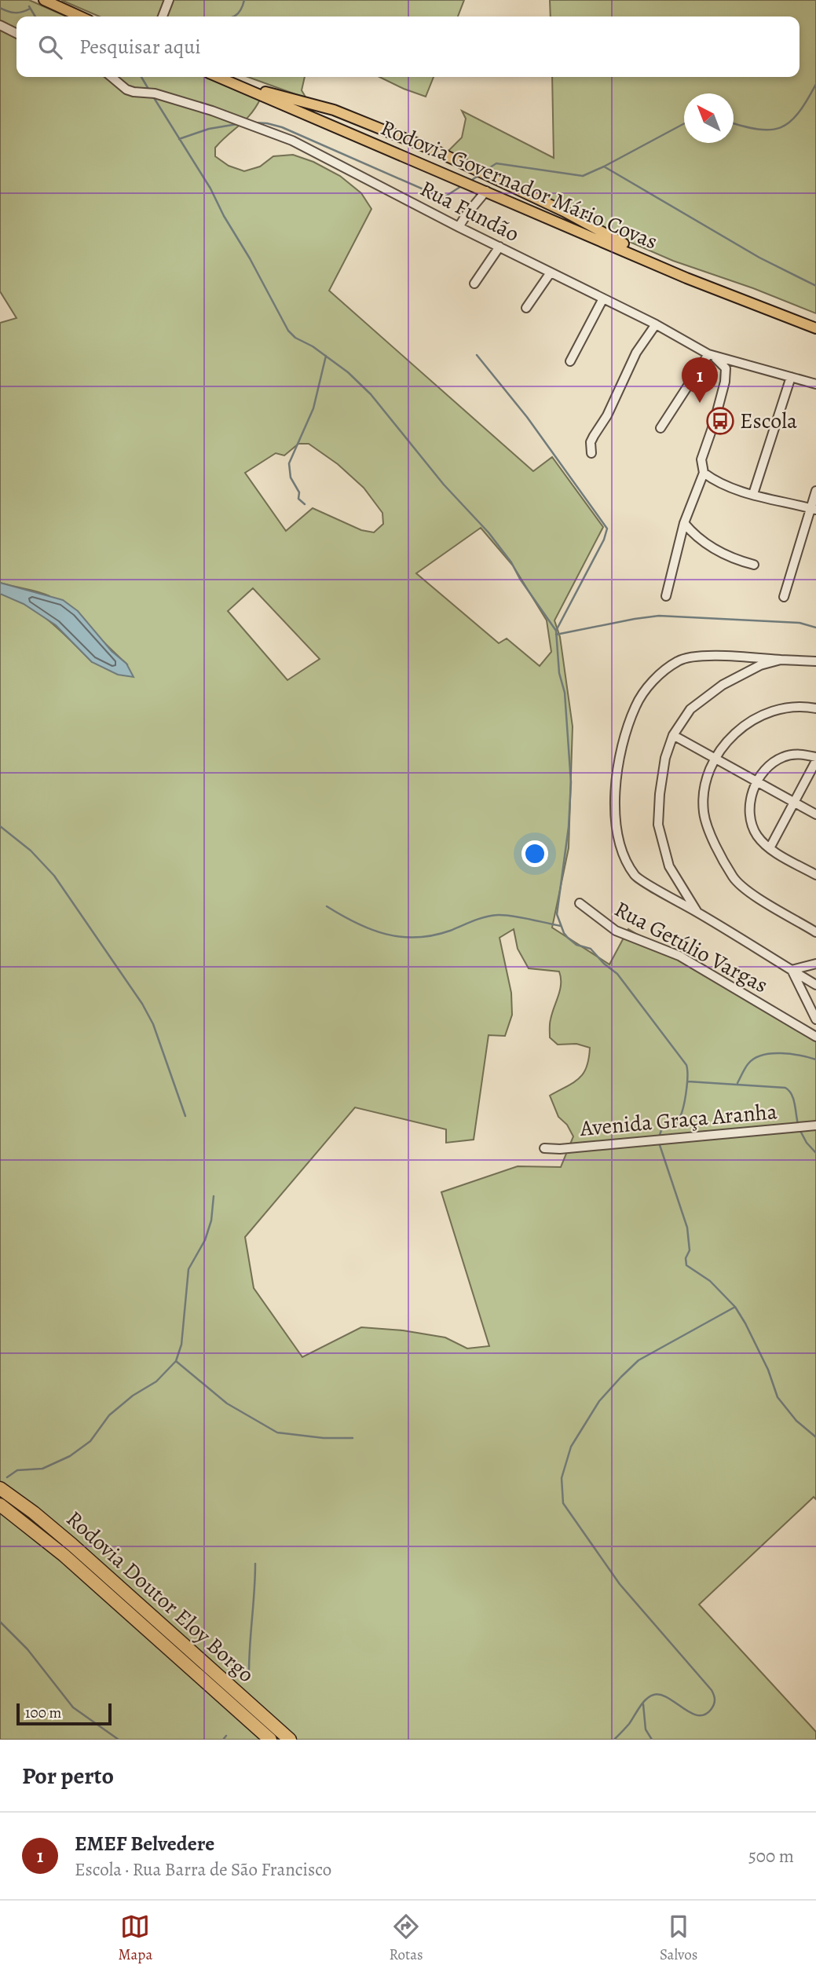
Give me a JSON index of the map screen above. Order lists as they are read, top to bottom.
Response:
{
  "streets": {
    "highway": ["Rodovia Doutor Eloy Borgo"],
    "main road": ["Rodovia Governador Mário Covas"],
    "street": ["Rua Fundão", "Rua Getúlio Vargas", "Avenida Graça Aranha"]
  },
  "places": {
    "bus stop": ["Escola"]
  },
  "scale_bar": "100 m",
  "north": "top left",
  "page": {
    "search": "Pesquisar aqui",
    "pins": "1",
    "scale": "100 m",
    "heading": "Por perto",
    "list": [
      {
        "mark": "1",
        "name": "EMEF Belvedere",
        "note": "Escola · Rua Barra de São Francisco",
        "value": "500 m"
      }
    ],
    "nav": ["Mapa", "Rotas", "Salvos"]
  }
}
